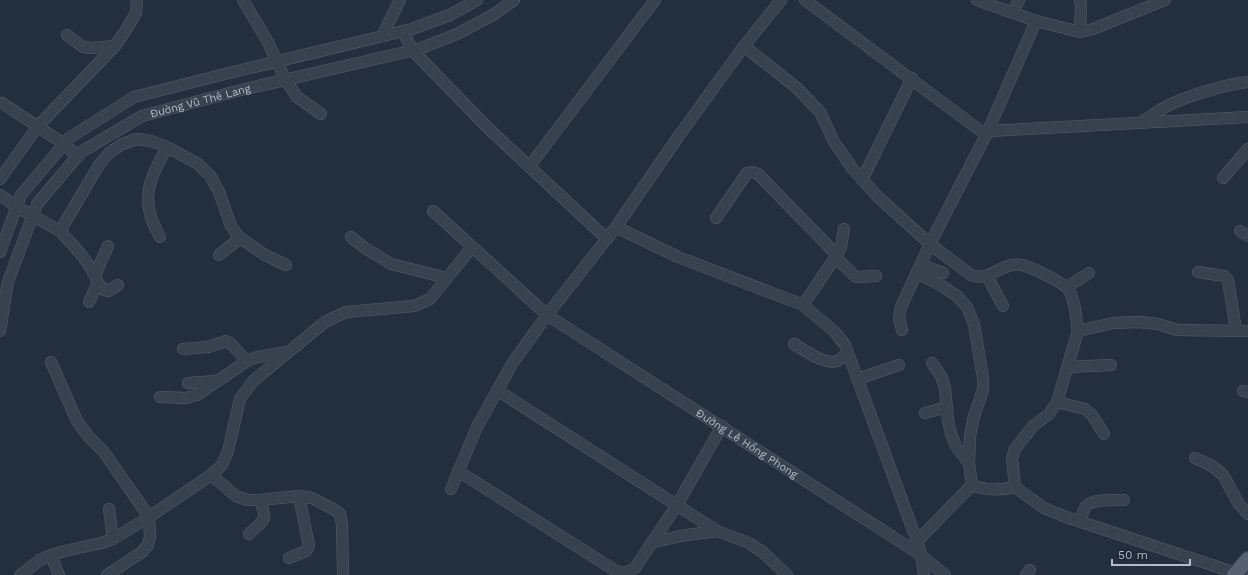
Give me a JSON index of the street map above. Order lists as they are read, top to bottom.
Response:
{
  "streets": {
    "street": ["Đường Vũ Thê Lang", "Đường Lê Hồng Phong"]
  },
  "scale_bar": "50 m"
}
